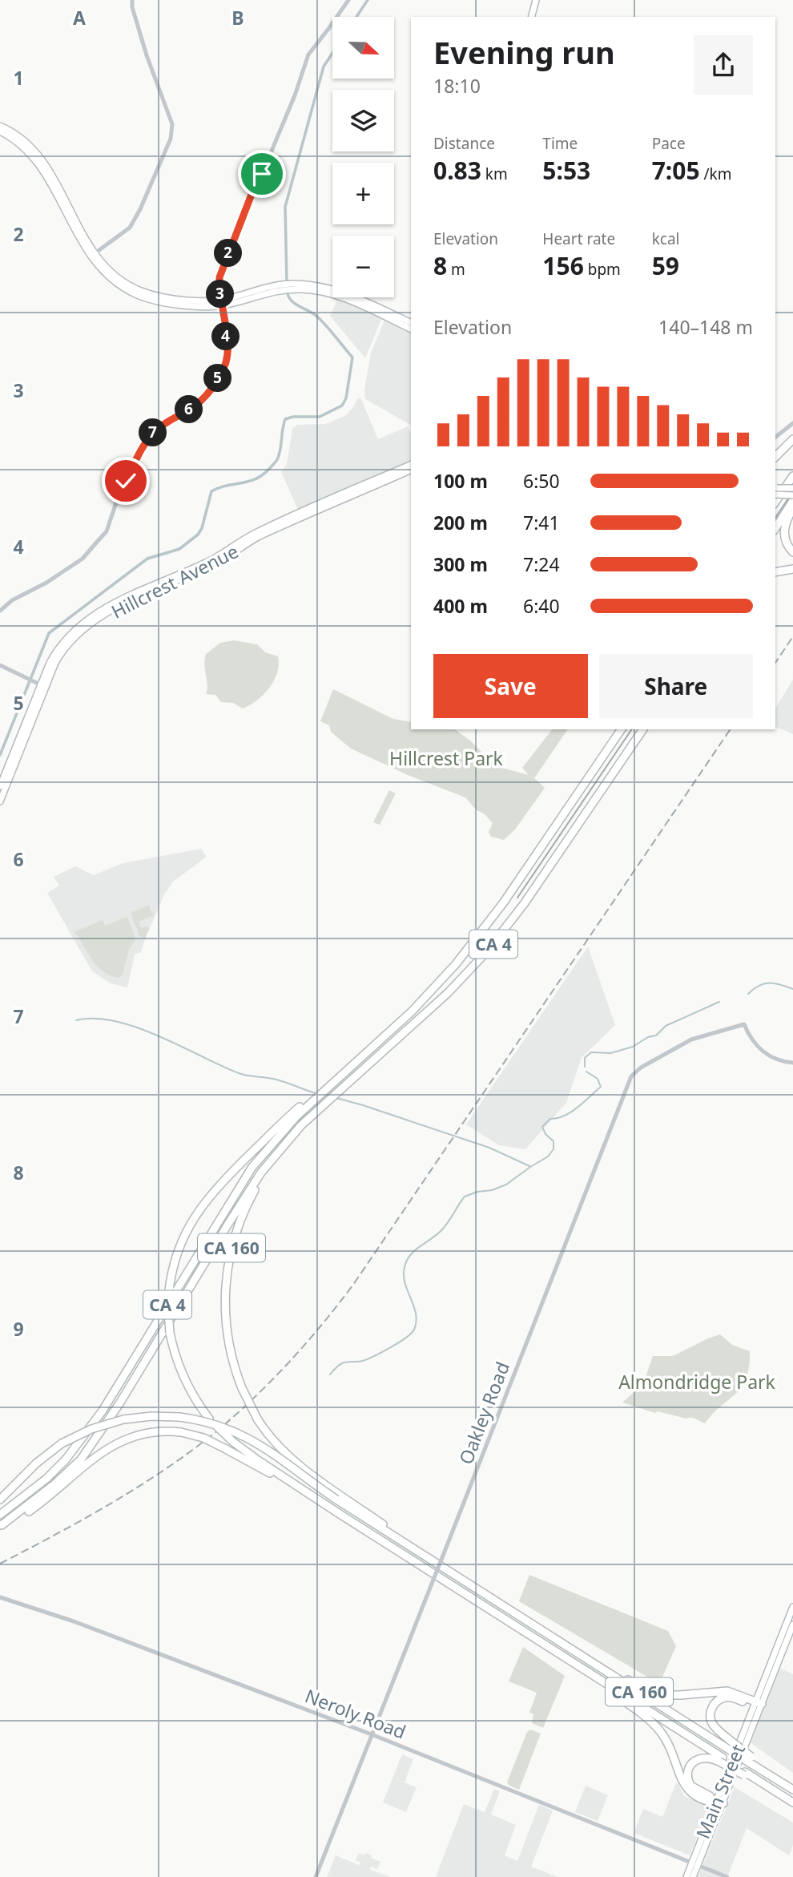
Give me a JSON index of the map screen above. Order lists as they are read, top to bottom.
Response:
{
  "streets": {
    "highway": ["CA 4", "CA 160"],
    "main road": ["Hillcrest Avenue", "Main Street"],
    "street": ["Oakley Road", "Neroly Road"]
  },
  "crossings": [
    ["CA 4", "CA 160"],
    ["Oakley Road", "Neroly Road"],
    ["Neroly Road", "Main Street"]
  ],
  "parks": ["Hillcrest Park", "Almondridge Park"],
  "north": "right",
  "page": {
    "map_buttons": ["+", "−"],
    "heading": ["Evening run", "18:10"],
    "stats": [
      ["Distance", "0.83 km"],
      ["Time", "5:53"],
      ["Pace", "7:05 /km"],
      ["Elevation", "8 m"],
      ["Heart rate", "156 bpm"],
      ["kcal", "59"]
    ],
    "pins": [
      "2",
      "3",
      "4",
      "5",
      "6",
      "7"
    ],
    "chart": ["Elevation", "140–148 m"],
    "list": [
      {
        "name": "100 m",
        "note": "6:50"
      },
      {
        "name": "200 m",
        "note": "7:41"
      },
      {
        "name": "300 m",
        "note": "7:24"
      },
      {
        "name": "400 m",
        "note": "6:40"
      }
    ],
    "buttons": ["Save", "Share"]
  },
  "grid": {
    "columns": ["A", "B"],
    "rows": [
      "1",
      "2",
      "3",
      "4",
      "5",
      "6",
      "7",
      "8",
      "9"
    ]
  }
}
